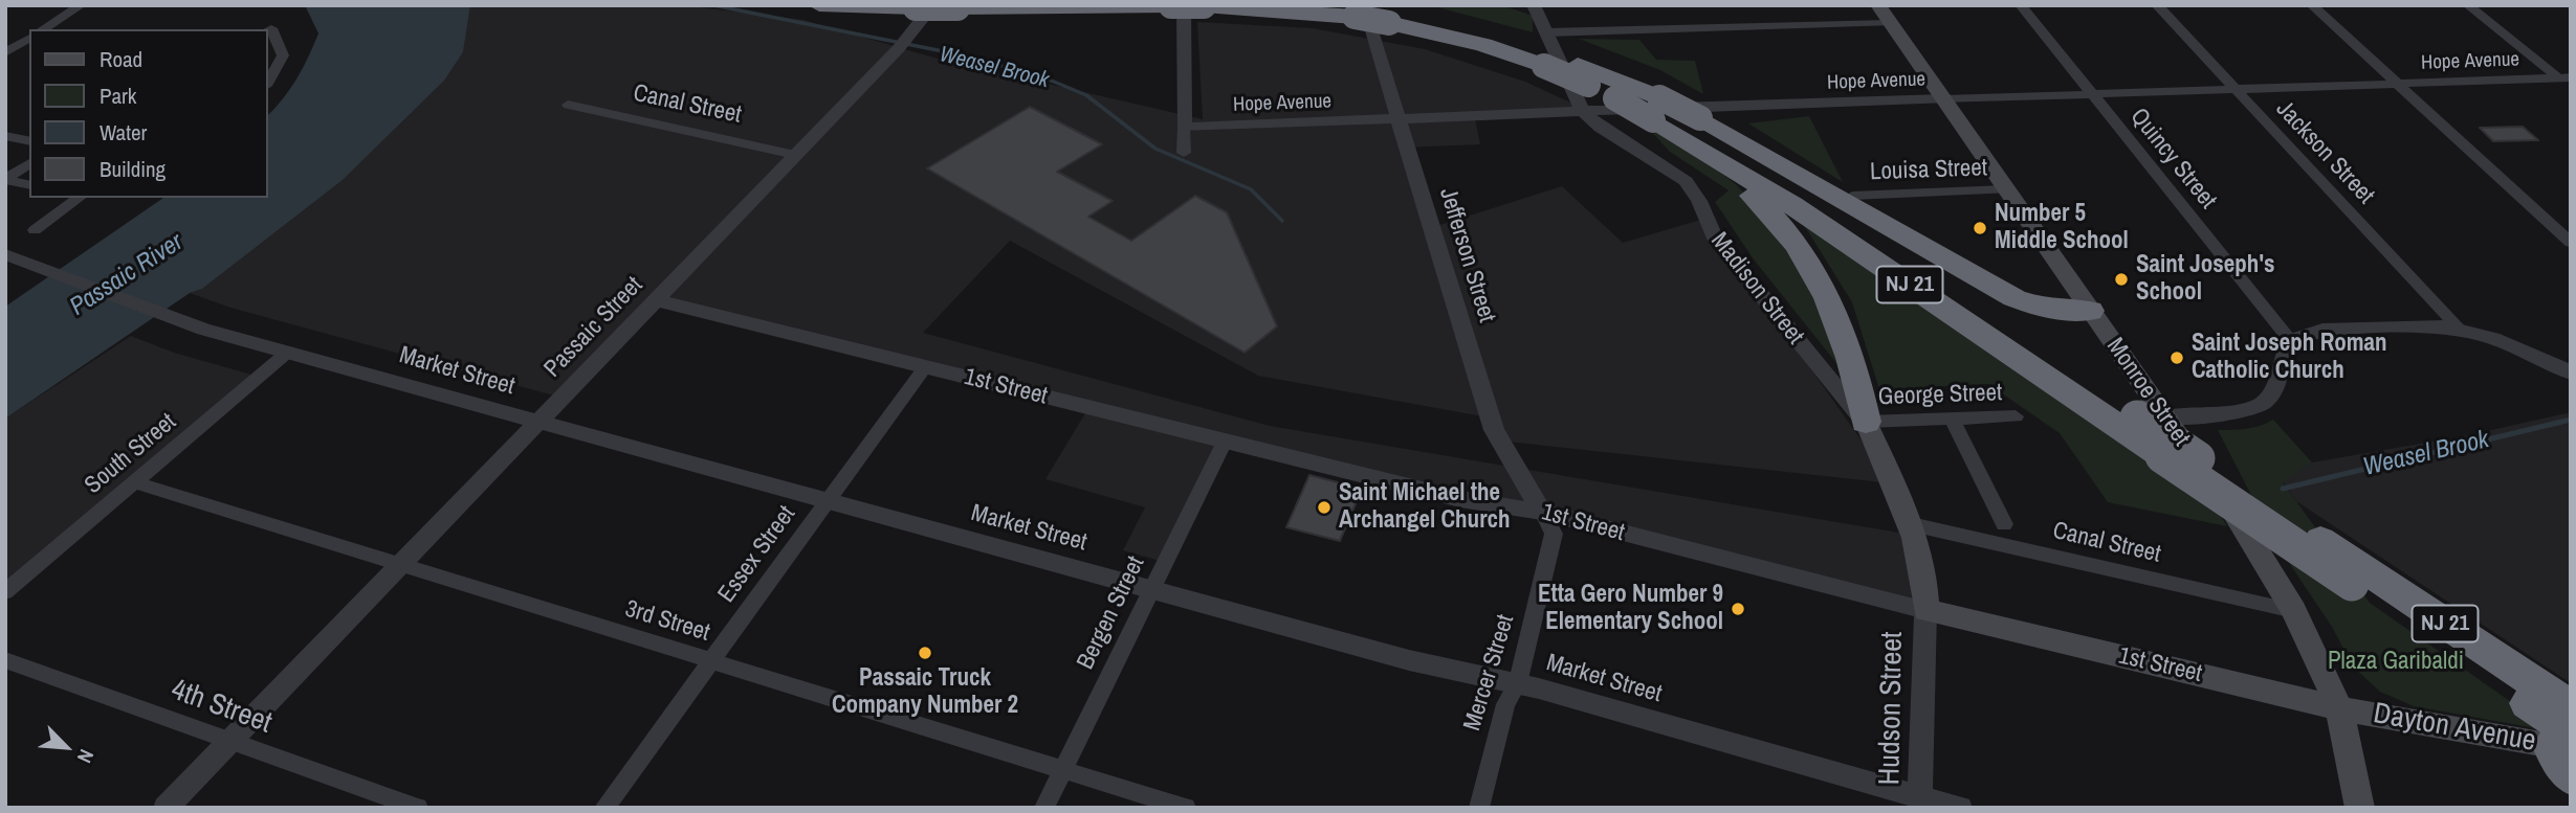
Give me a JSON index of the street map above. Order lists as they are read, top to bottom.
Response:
{
  "streets": {
    "highway": ["NJ 21"],
    "main road": [
      "Madison Street",
      "1st Street",
      "Monroe Street",
      "Dayton Avenue"
    ],
    "street": [
      "Hope Avenue",
      "Canal Street",
      "Jackson Street",
      "Quincy Street",
      "Louisa Street",
      "Jefferson Street",
      "Passaic Street",
      "Market Street",
      "George Street",
      "South Street",
      "Essex Street",
      "Bergen Street",
      "3rd Street",
      "Mercer Street",
      "4th Street",
      "Hudson Street"
    ]
  },
  "crossings": [
    ["Hope Avenue", "Jackson Street"],
    ["Hope Avenue", "Quincy Street"],
    ["Hope Avenue", "Jefferson Street"],
    ["Hope Avenue", "Madison Street"],
    ["Hope Avenue", "Monroe Street"],
    ["Canal Street", "Madison Street"],
    ["Canal Street", "Passaic Street"],
    ["Canal Street", "Monroe Street"],
    ["Louisa Street", "Monroe Street"],
    ["Jefferson Street", "NJ 21"],
    ["Jefferson Street", "1st Street"],
    ["Jefferson Street", "Mercer Street"],
    ["NJ 21", "Madison Street"],
    ["NJ 21", "Passaic Street"],
    ["NJ 21", "Monroe Street"],
    ["NJ 21", "Dayton Avenue"],
    ["Madison Street", "1st Street"],
    ["Madison Street", "George Street"],
    ["Madison Street", "Hudson Street"],
    ["Passaic Street", "Market Street"],
    ["Passaic Street", "1st Street"],
    ["Passaic Street", "3rd Street"],
    ["Passaic Street", "4th Street"],
    ["Market Street", "South Street"],
    ["Market Street", "Essex Street"],
    ["Market Street", "Bergen Street"],
    ["Market Street", "Mercer Street"],
    ["Market Street", "Hudson Street"],
    ["1st Street", "Monroe Street"],
    ["1st Street", "Essex Street"],
    ["1st Street", "Bergen Street"],
    ["1st Street", "Mercer Street"],
    ["1st Street", "Hudson Street"],
    ["1st Street", "Dayton Avenue"],
    ["Monroe Street", "Dayton Avenue"],
    ["South Street", "3rd Street"],
    ["Essex Street", "3rd Street"],
    ["Bergen Street", "3rd Street"]
  ],
  "water": ["Weasel Brook", "Passaic River"],
  "parks": ["Plaza Garibaldi"],
  "places": [
    "Number 5 Middle School",
    "Saint Joseph's School",
    "Saint Joseph Roman Catholic Church",
    "Saint Michael the Archangel Church",
    "Etta Gero Number 9 Elementary School",
    "Passaic Truck Company Number 2"
  ],
  "legend": [
    "Road",
    "Park",
    "Water",
    "Building"
  ],
  "north": "bottom right"
}
